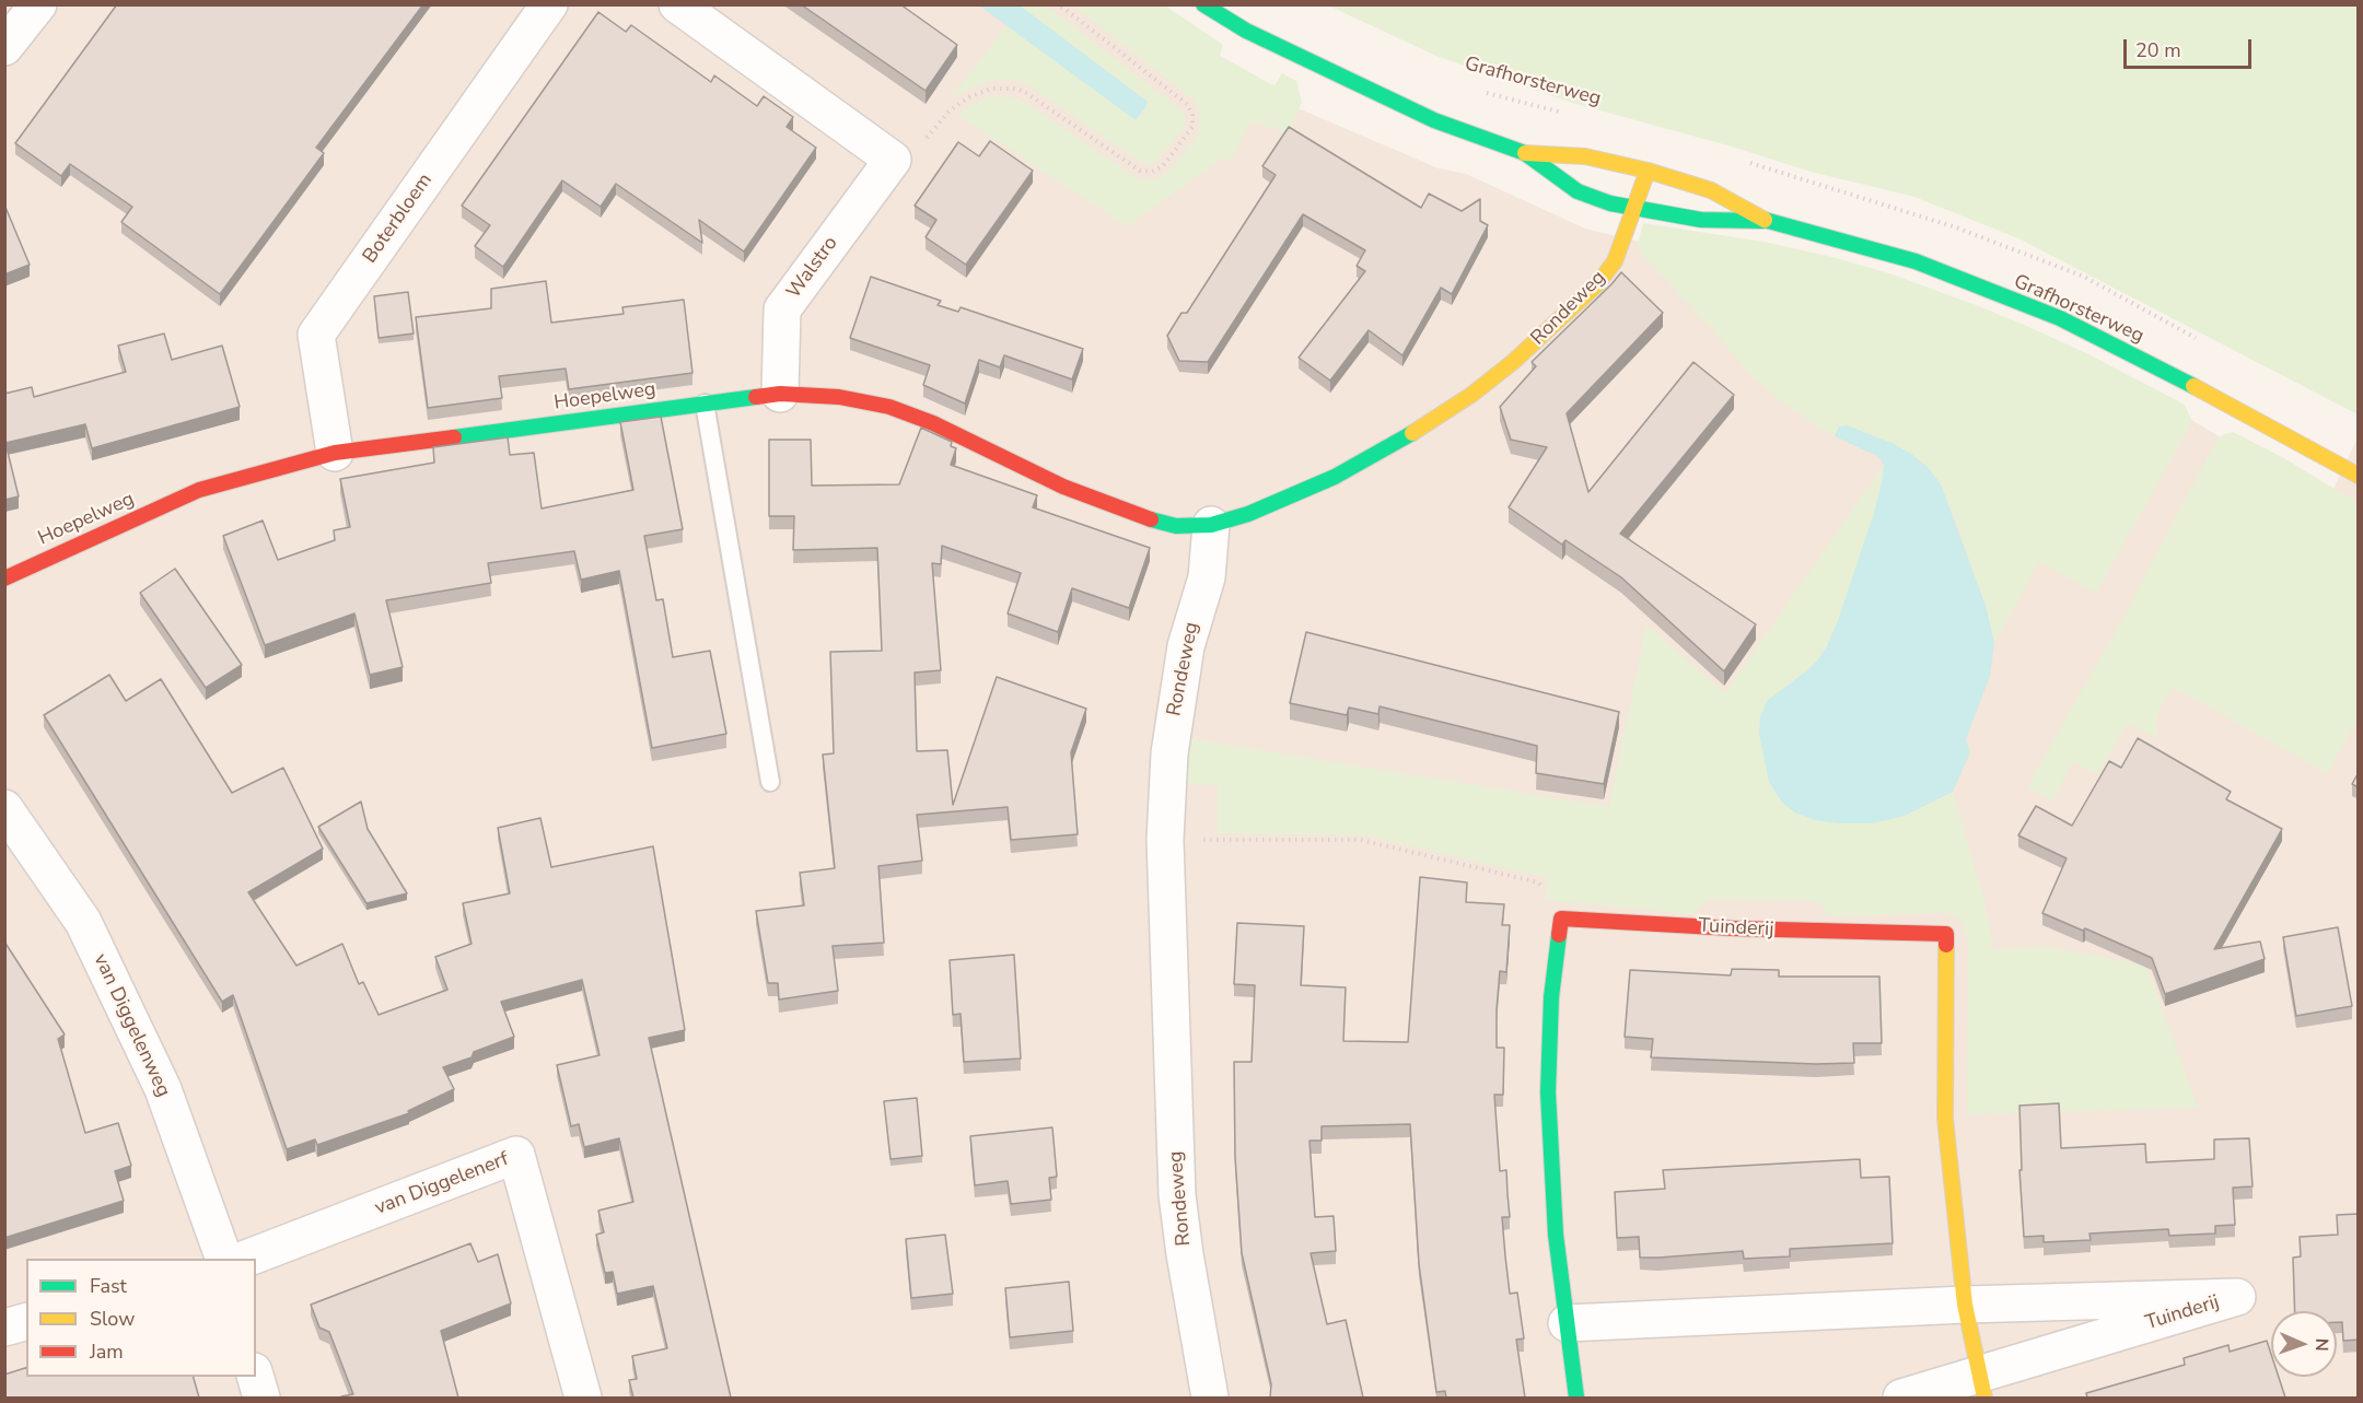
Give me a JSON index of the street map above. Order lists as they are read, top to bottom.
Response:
{
  "streets": {
    "street": [
      "Grafhorsterweg",
      "Boterbloem",
      "Walstro",
      "Rondeweg",
      "Hoepelweg",
      "Tuinderij",
      "van Diggelenweg",
      "van Diggelenerf"
    ]
  },
  "crossings": [
    ["Grafhorsterweg", "Rondeweg"],
    ["Boterbloem", "Hoepelweg"],
    ["Walstro", "Hoepelweg"],
    ["Rondeweg", "Hoepelweg"]
  ],
  "legend": ["Fast", "Slow", "Jam"],
  "scale_bar": "20 m",
  "north": "right"
}
